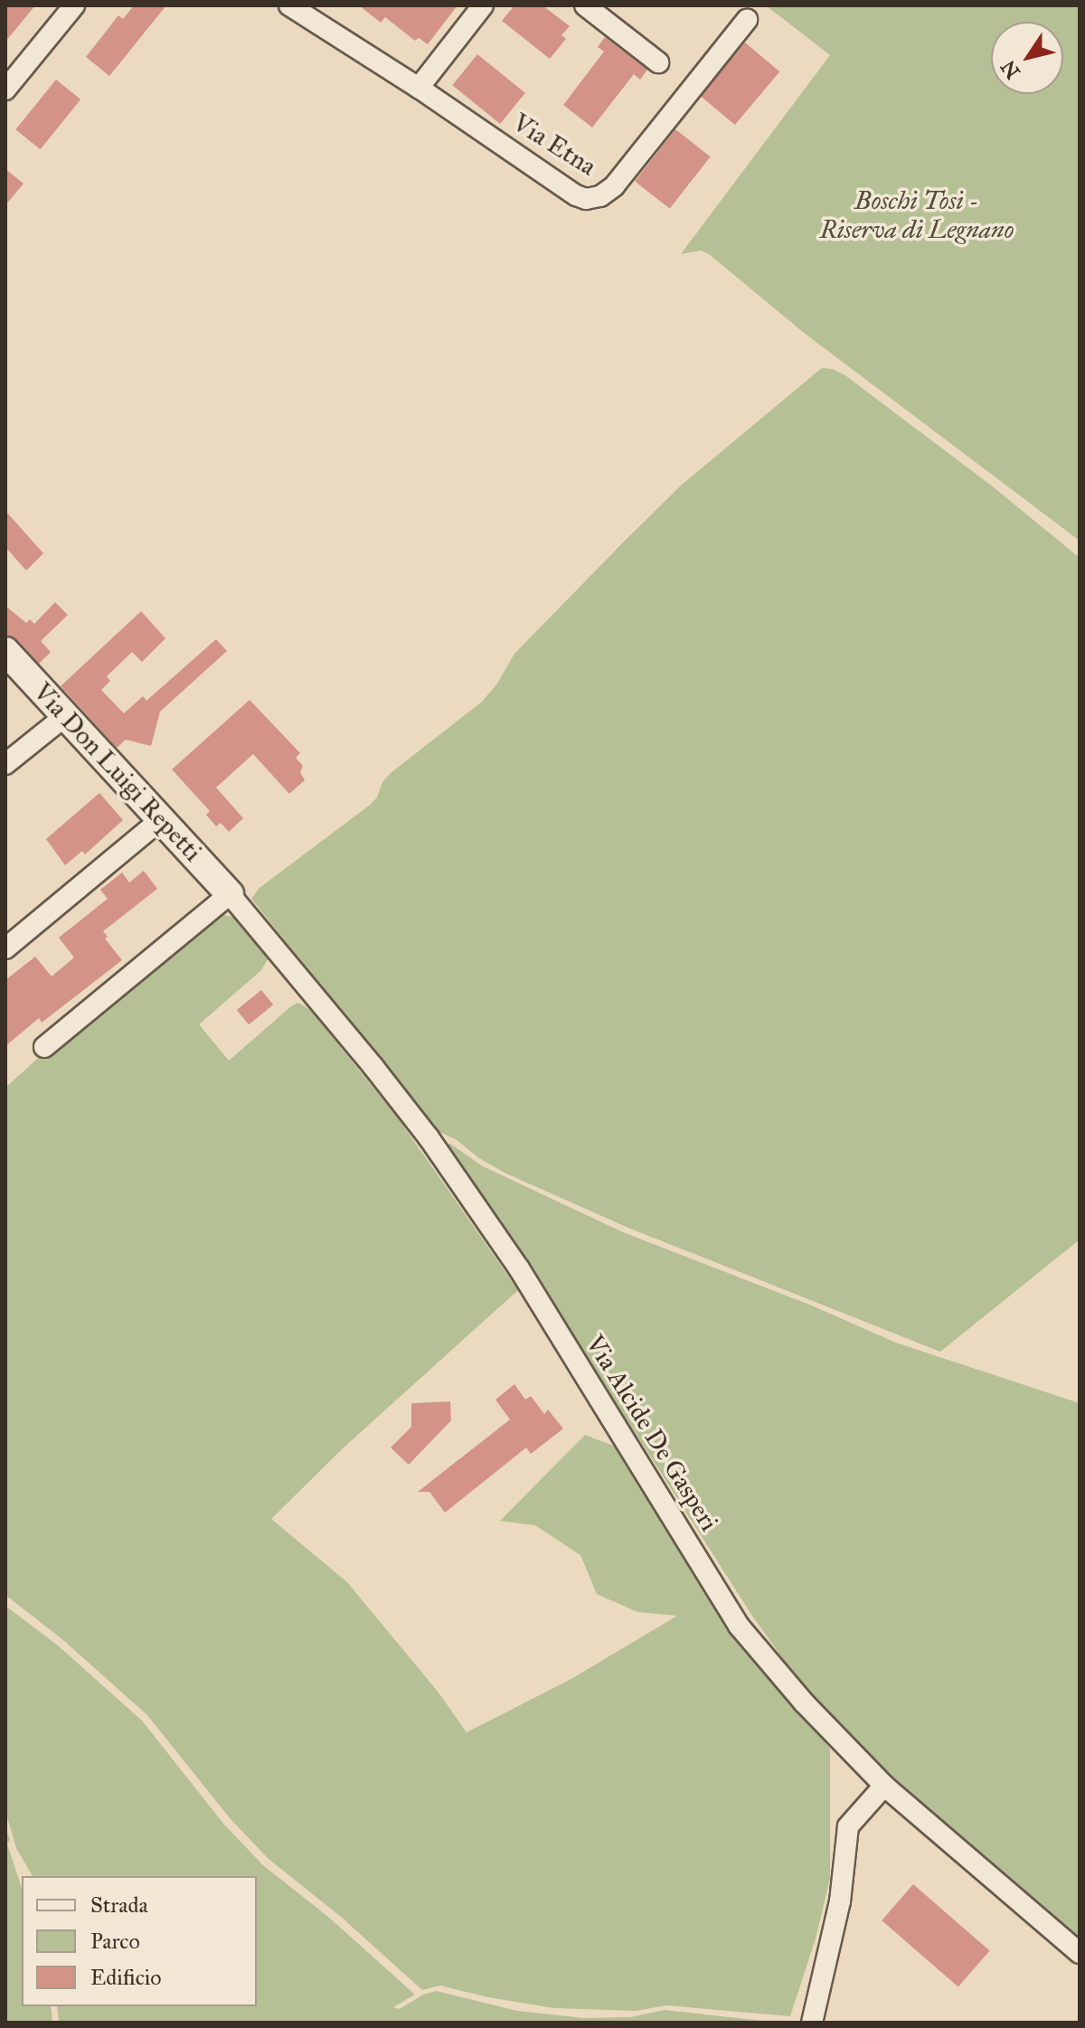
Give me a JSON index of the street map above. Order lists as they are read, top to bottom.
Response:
{
  "streets": {
    "street": ["Via Etna", "Via Don Luigi Repetti", "Via Alcide De Gasperi"]
  },
  "crossings": [
    ["Via Don Luigi Repetti", "Via Alcide De Gasperi"]
  ],
  "parks": ["Boschi Tosi - Riserva di Legnano"],
  "legend": ["Strada", "Parco", "Edificio"],
  "north": "bottom left"
}
